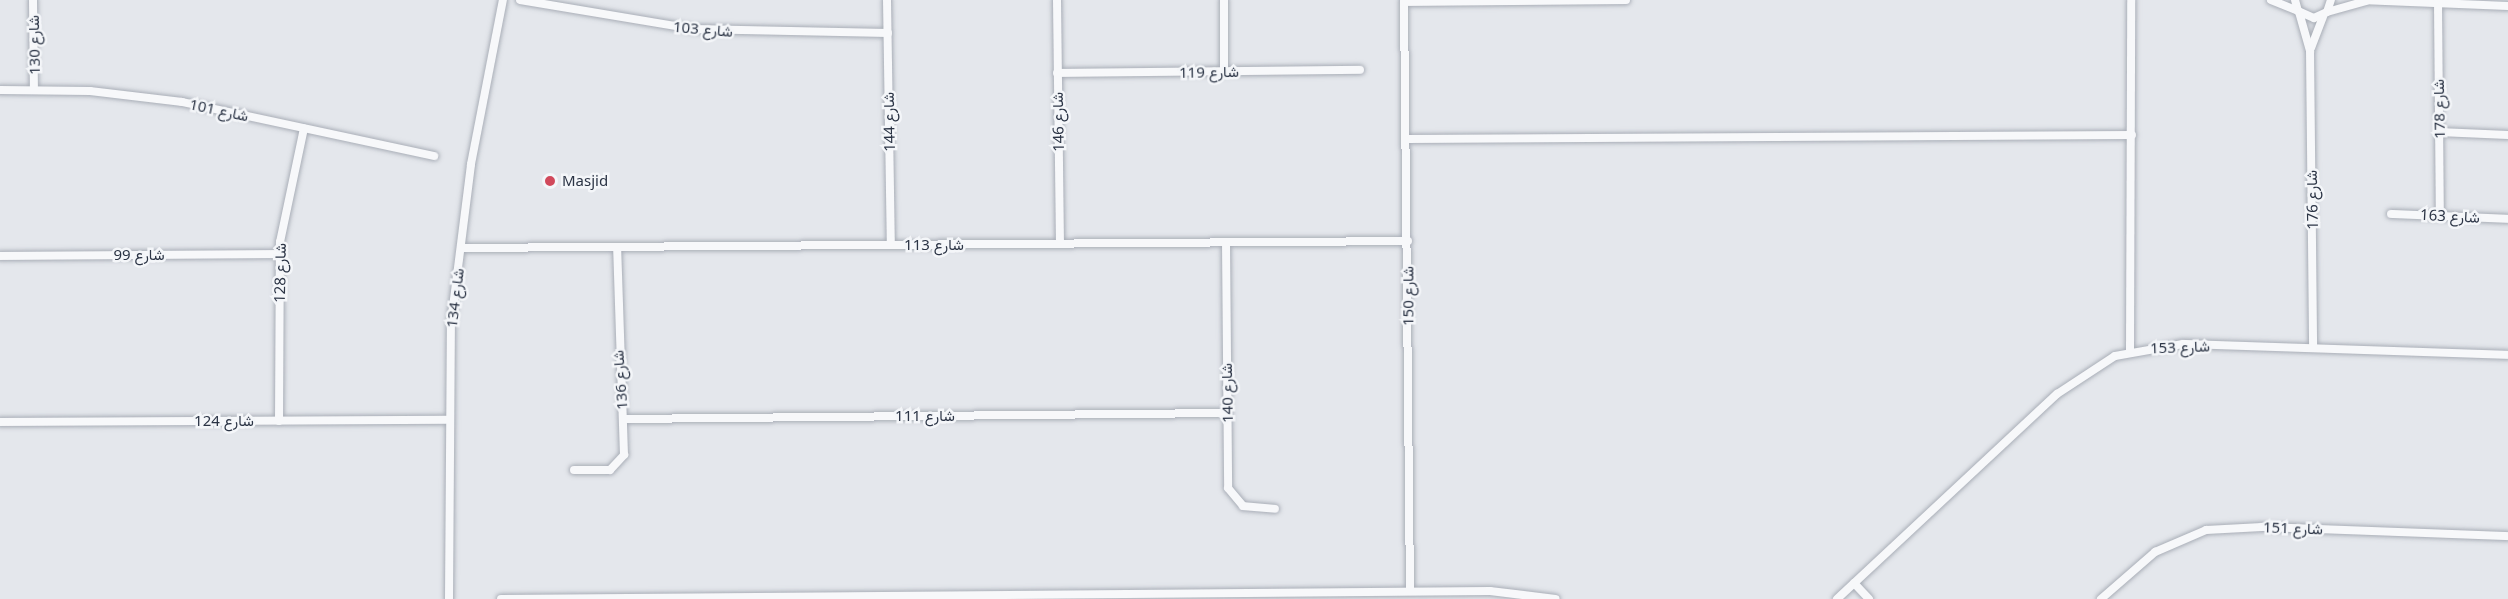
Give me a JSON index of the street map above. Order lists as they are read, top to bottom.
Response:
{
  "streets": {
    "street": [
      "شارع 103",
      "شارع 130",
      "شارع 119",
      "شارع 178",
      "شارع 101",
      "شارع 144",
      "شارع 146",
      "شارع 176",
      "شارع 163",
      "شارع 113",
      "شارع 99",
      "شارع 128",
      "شارع 150",
      "شارع 134",
      "شارع 153",
      "شارع 136",
      "شارع 140",
      "شارع 111",
      "شارع 124",
      "شارع 151"
    ]
  },
  "crossings": [
    ["شارع 103", "شارع 144"],
    ["شارع 130", "شارع 101"],
    ["شارع 119", "شارع 146"],
    ["شارع 178", "شارع 163"],
    ["شارع 101", "شارع 128"],
    ["شارع 144", "شارع 113"],
    ["شارع 146", "شارع 113"],
    ["شارع 176", "شارع 153"],
    ["شارع 113", "شارع 150"],
    ["شارع 113", "شارع 134"],
    ["شارع 113", "شارع 136"],
    ["شارع 113", "شارع 140"],
    ["شارع 99", "شارع 128"],
    ["شارع 128", "شارع 124"],
    ["شارع 134", "شارع 124"],
    ["شارع 136", "شارع 111"],
    ["شارع 140", "شارع 111"]
  ],
  "places": ["Masjid"]
}
